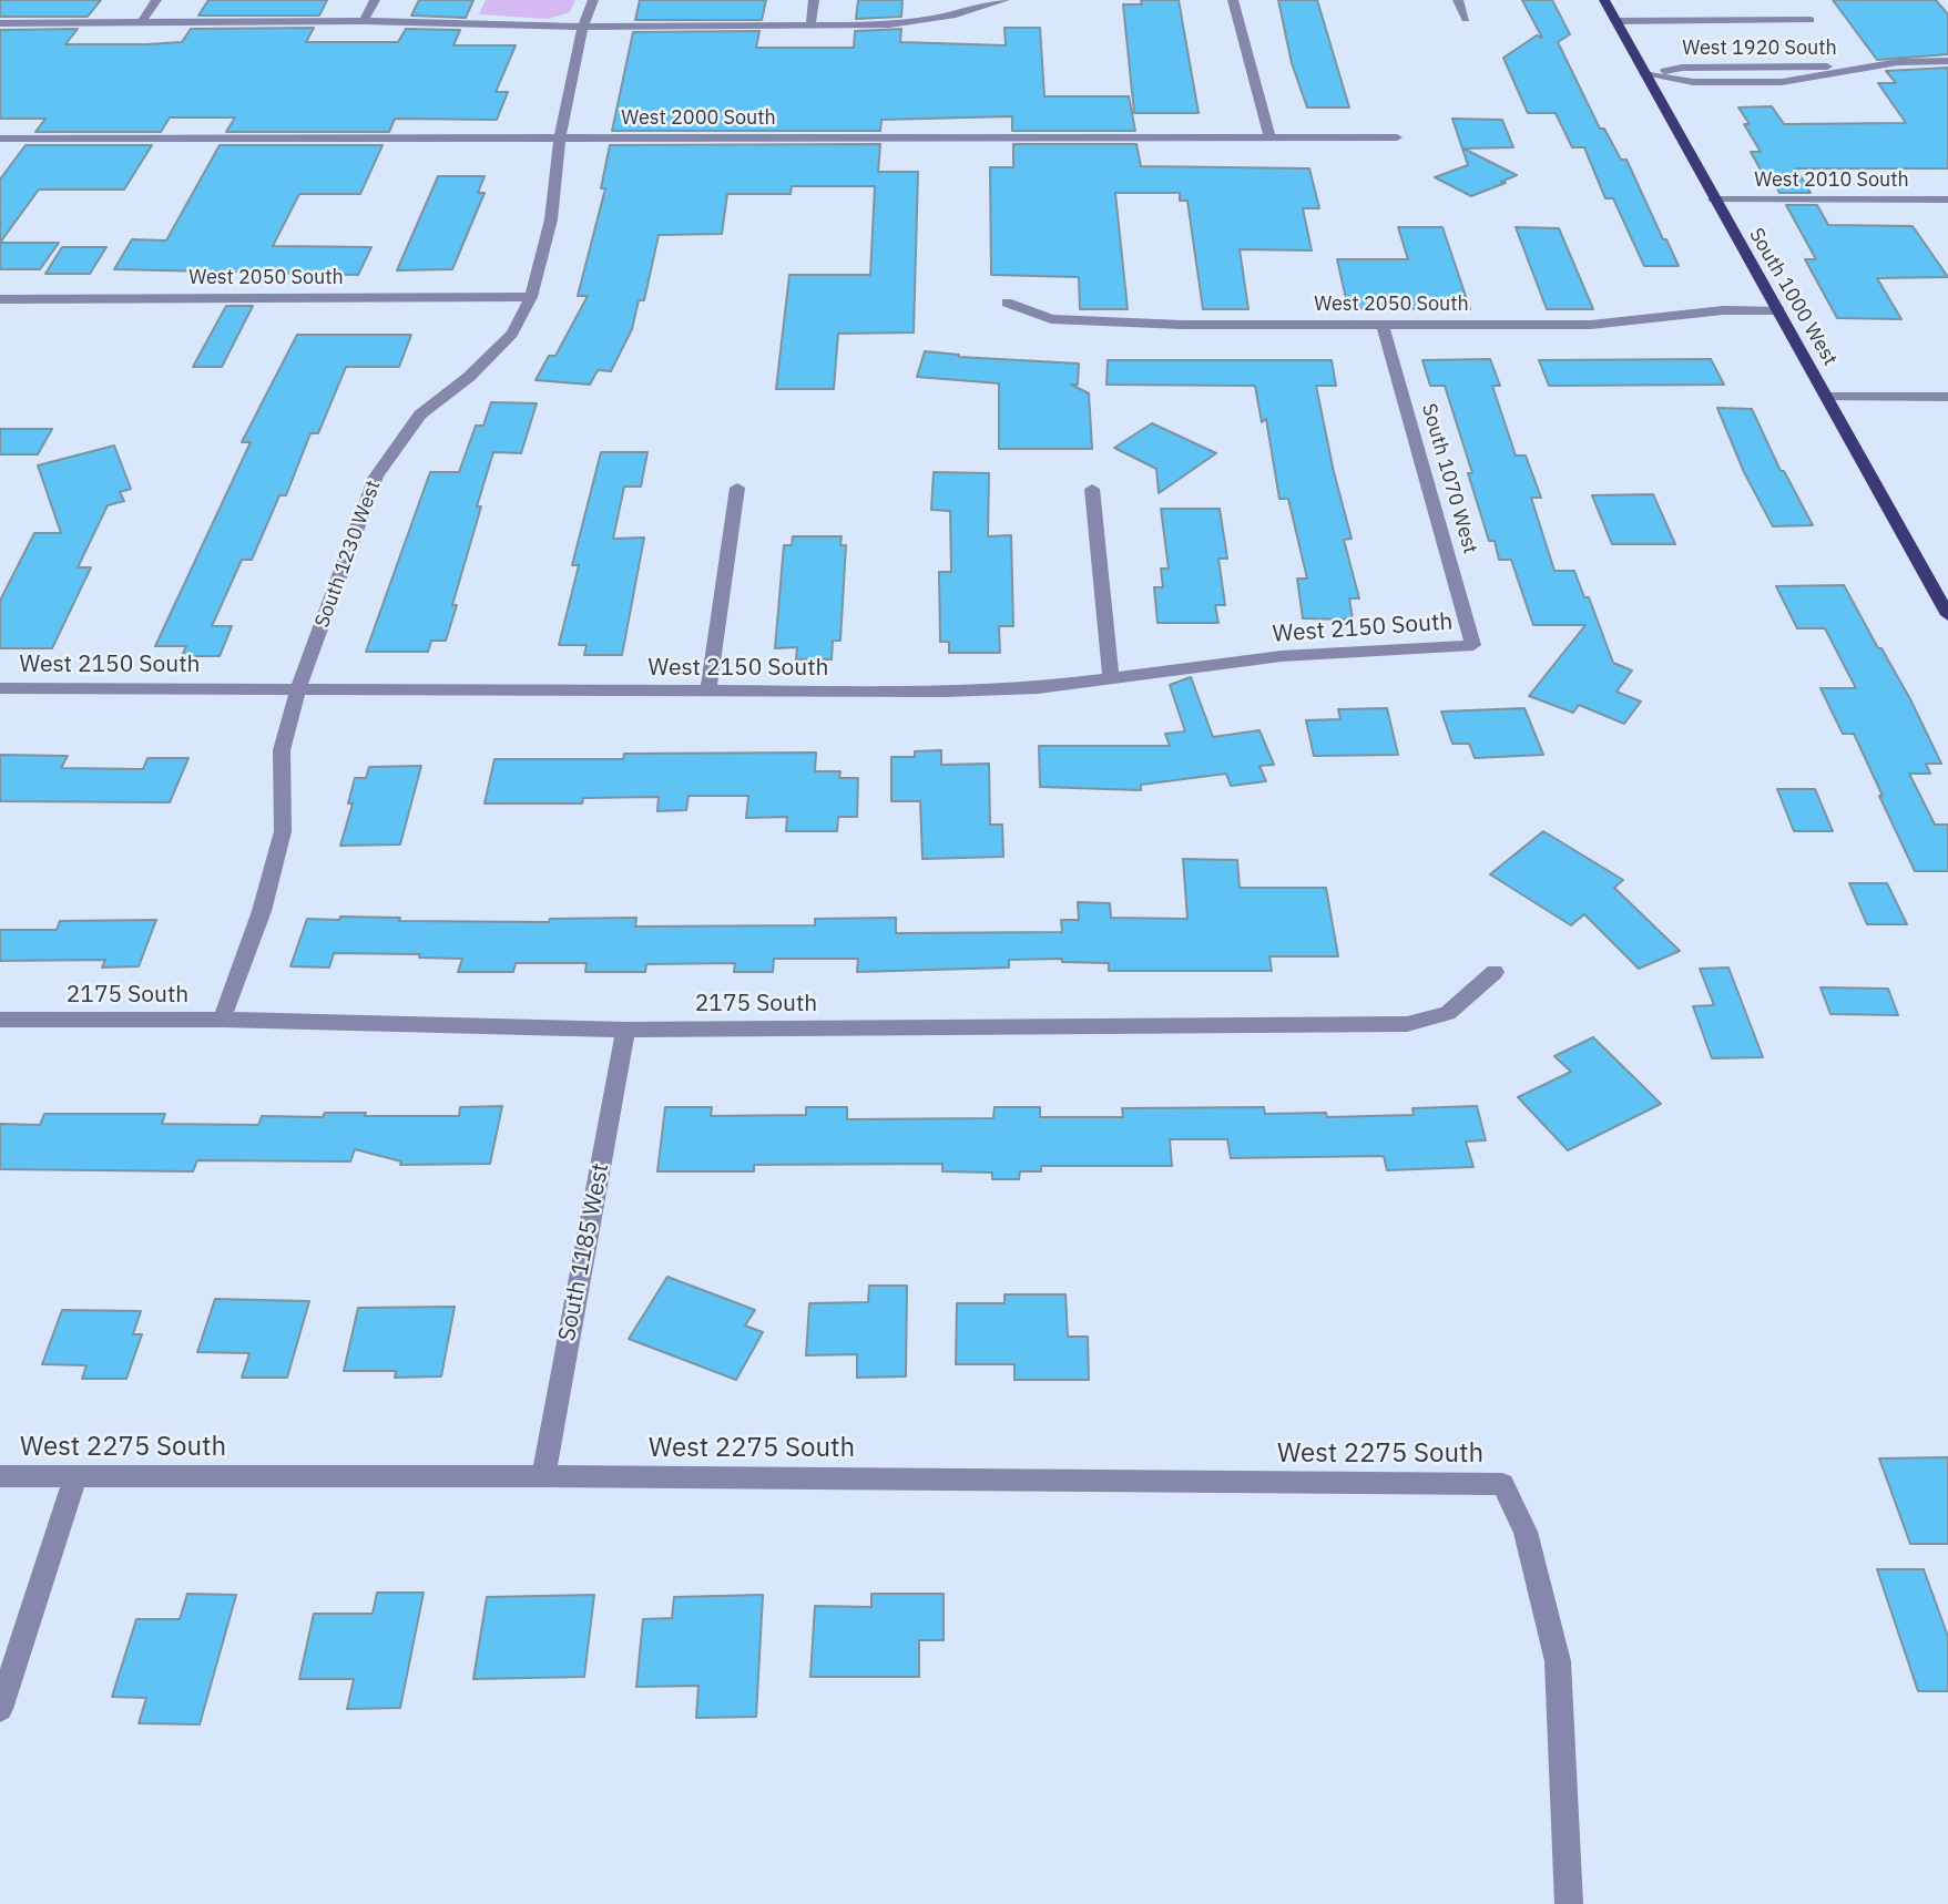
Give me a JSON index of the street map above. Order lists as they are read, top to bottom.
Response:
{
  "streets": {
    "main road": ["South 1000 West"],
    "street": [
      "West 1920 South",
      "West 2000 South",
      "West 2010 South",
      "West 2050 South",
      "South 1070 West",
      "South 1230 West",
      "West 2150 South",
      "2175 South",
      "South 1185 West",
      "West 2275 South"
    ]
  },
  "crossings": [
    ["West 1920 South", "South 1000 West"],
    ["West 2000 South", "South 1230 West"],
    ["West 2010 South", "South 1000 West"],
    ["West 2050 South", "South 1000 West"],
    ["West 2050 South", "South 1070 West"],
    ["West 2050 South", "South 1230 West"],
    ["South 1070 West", "West 2150 South"],
    ["South 1230 West", "West 2150 South"],
    ["South 1230 West", "2175 South"],
    ["2175 South", "South 1185 West"],
    ["South 1185 West", "West 2275 South"]
  ]
}
